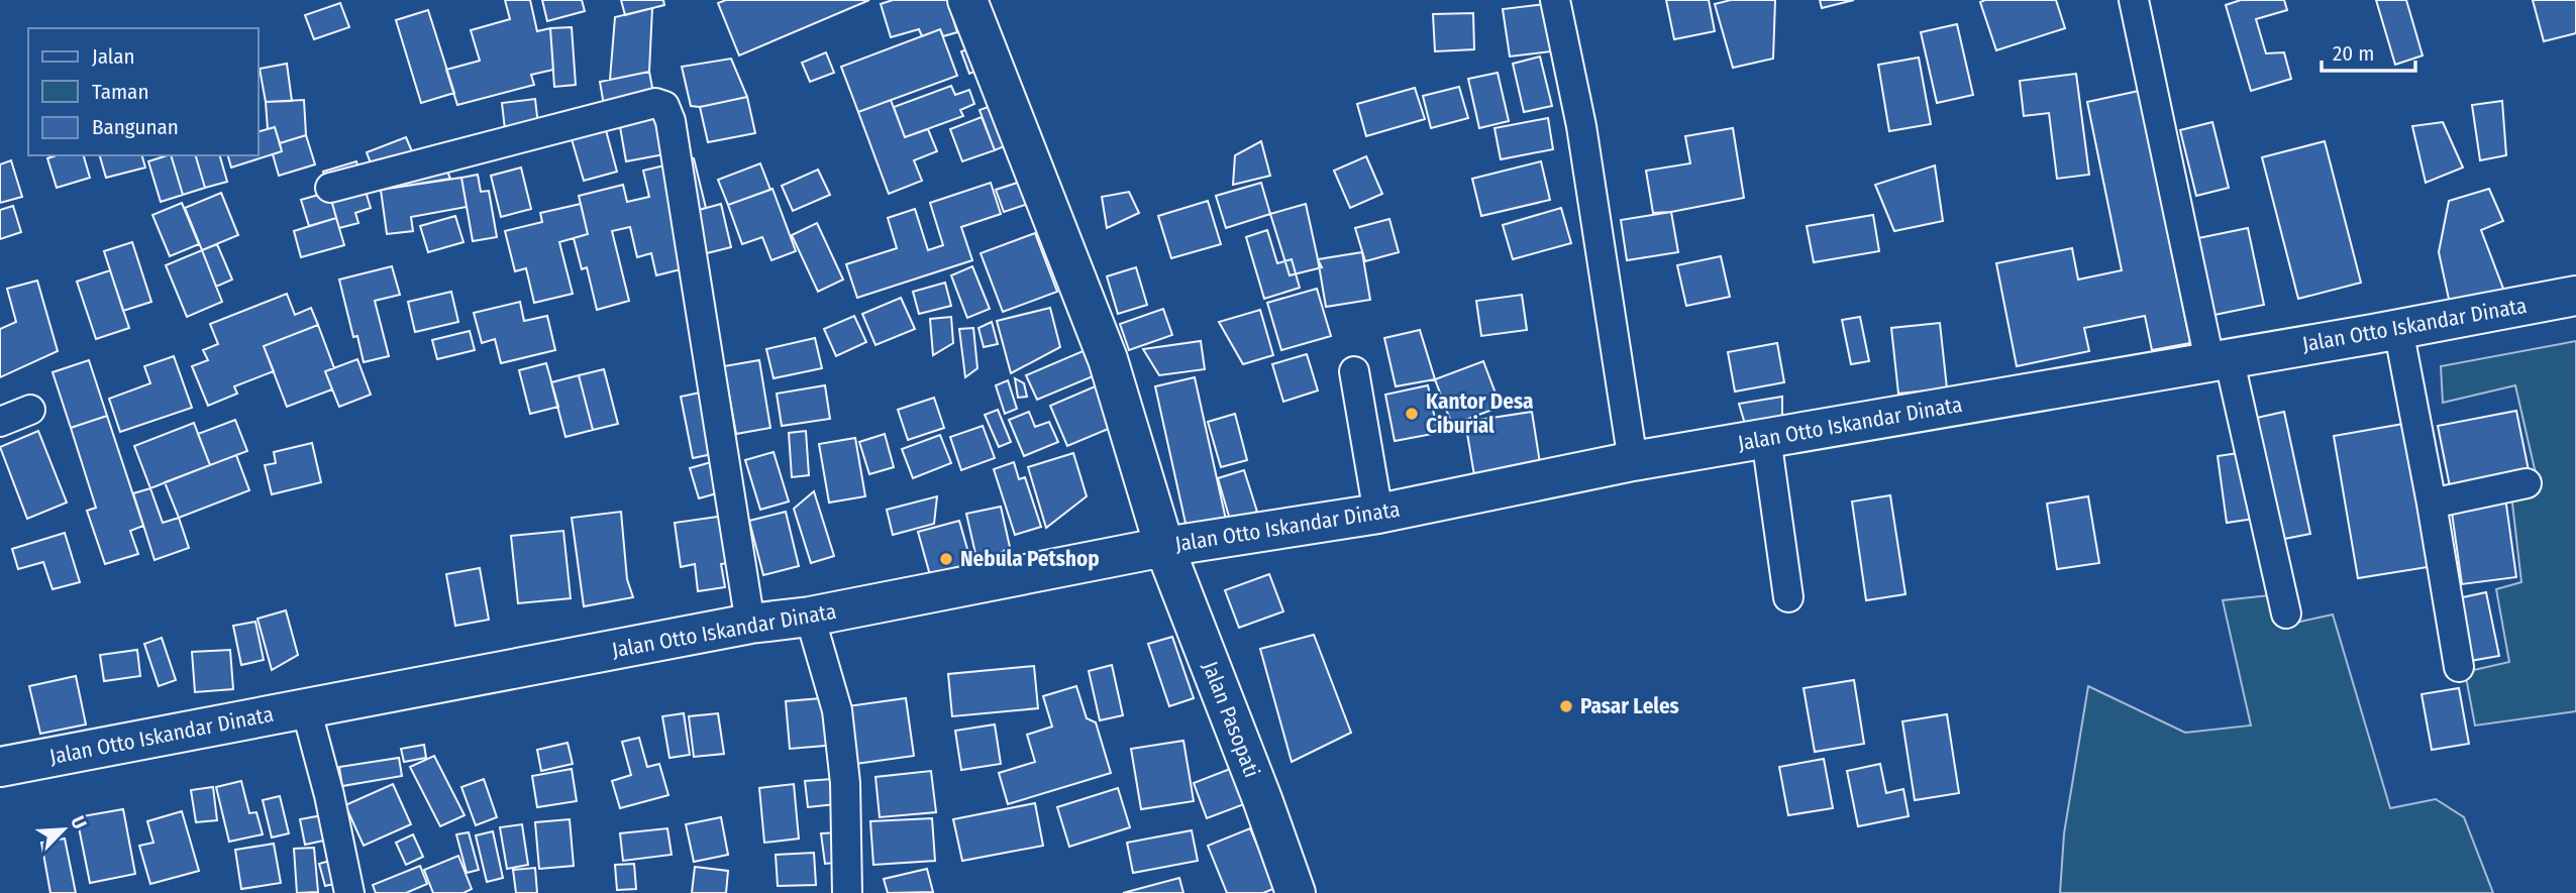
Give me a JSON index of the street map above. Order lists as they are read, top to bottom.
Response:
{
  "streets": {
    "main road": ["Jalan Otto Iskandar Dinata", "Jalan Pasopati"]
  },
  "crossings": [
    ["Jalan Otto Iskandar Dinata", "Jalan Pasopati"]
  ],
  "places": ["Kantor Desa Ciburial", "Nebula Petshop", "Pasar Leles"],
  "legend": ["Jalan", "Taman", "Bangunan"],
  "scale_bar": "20 m",
  "north": "top right"
}
